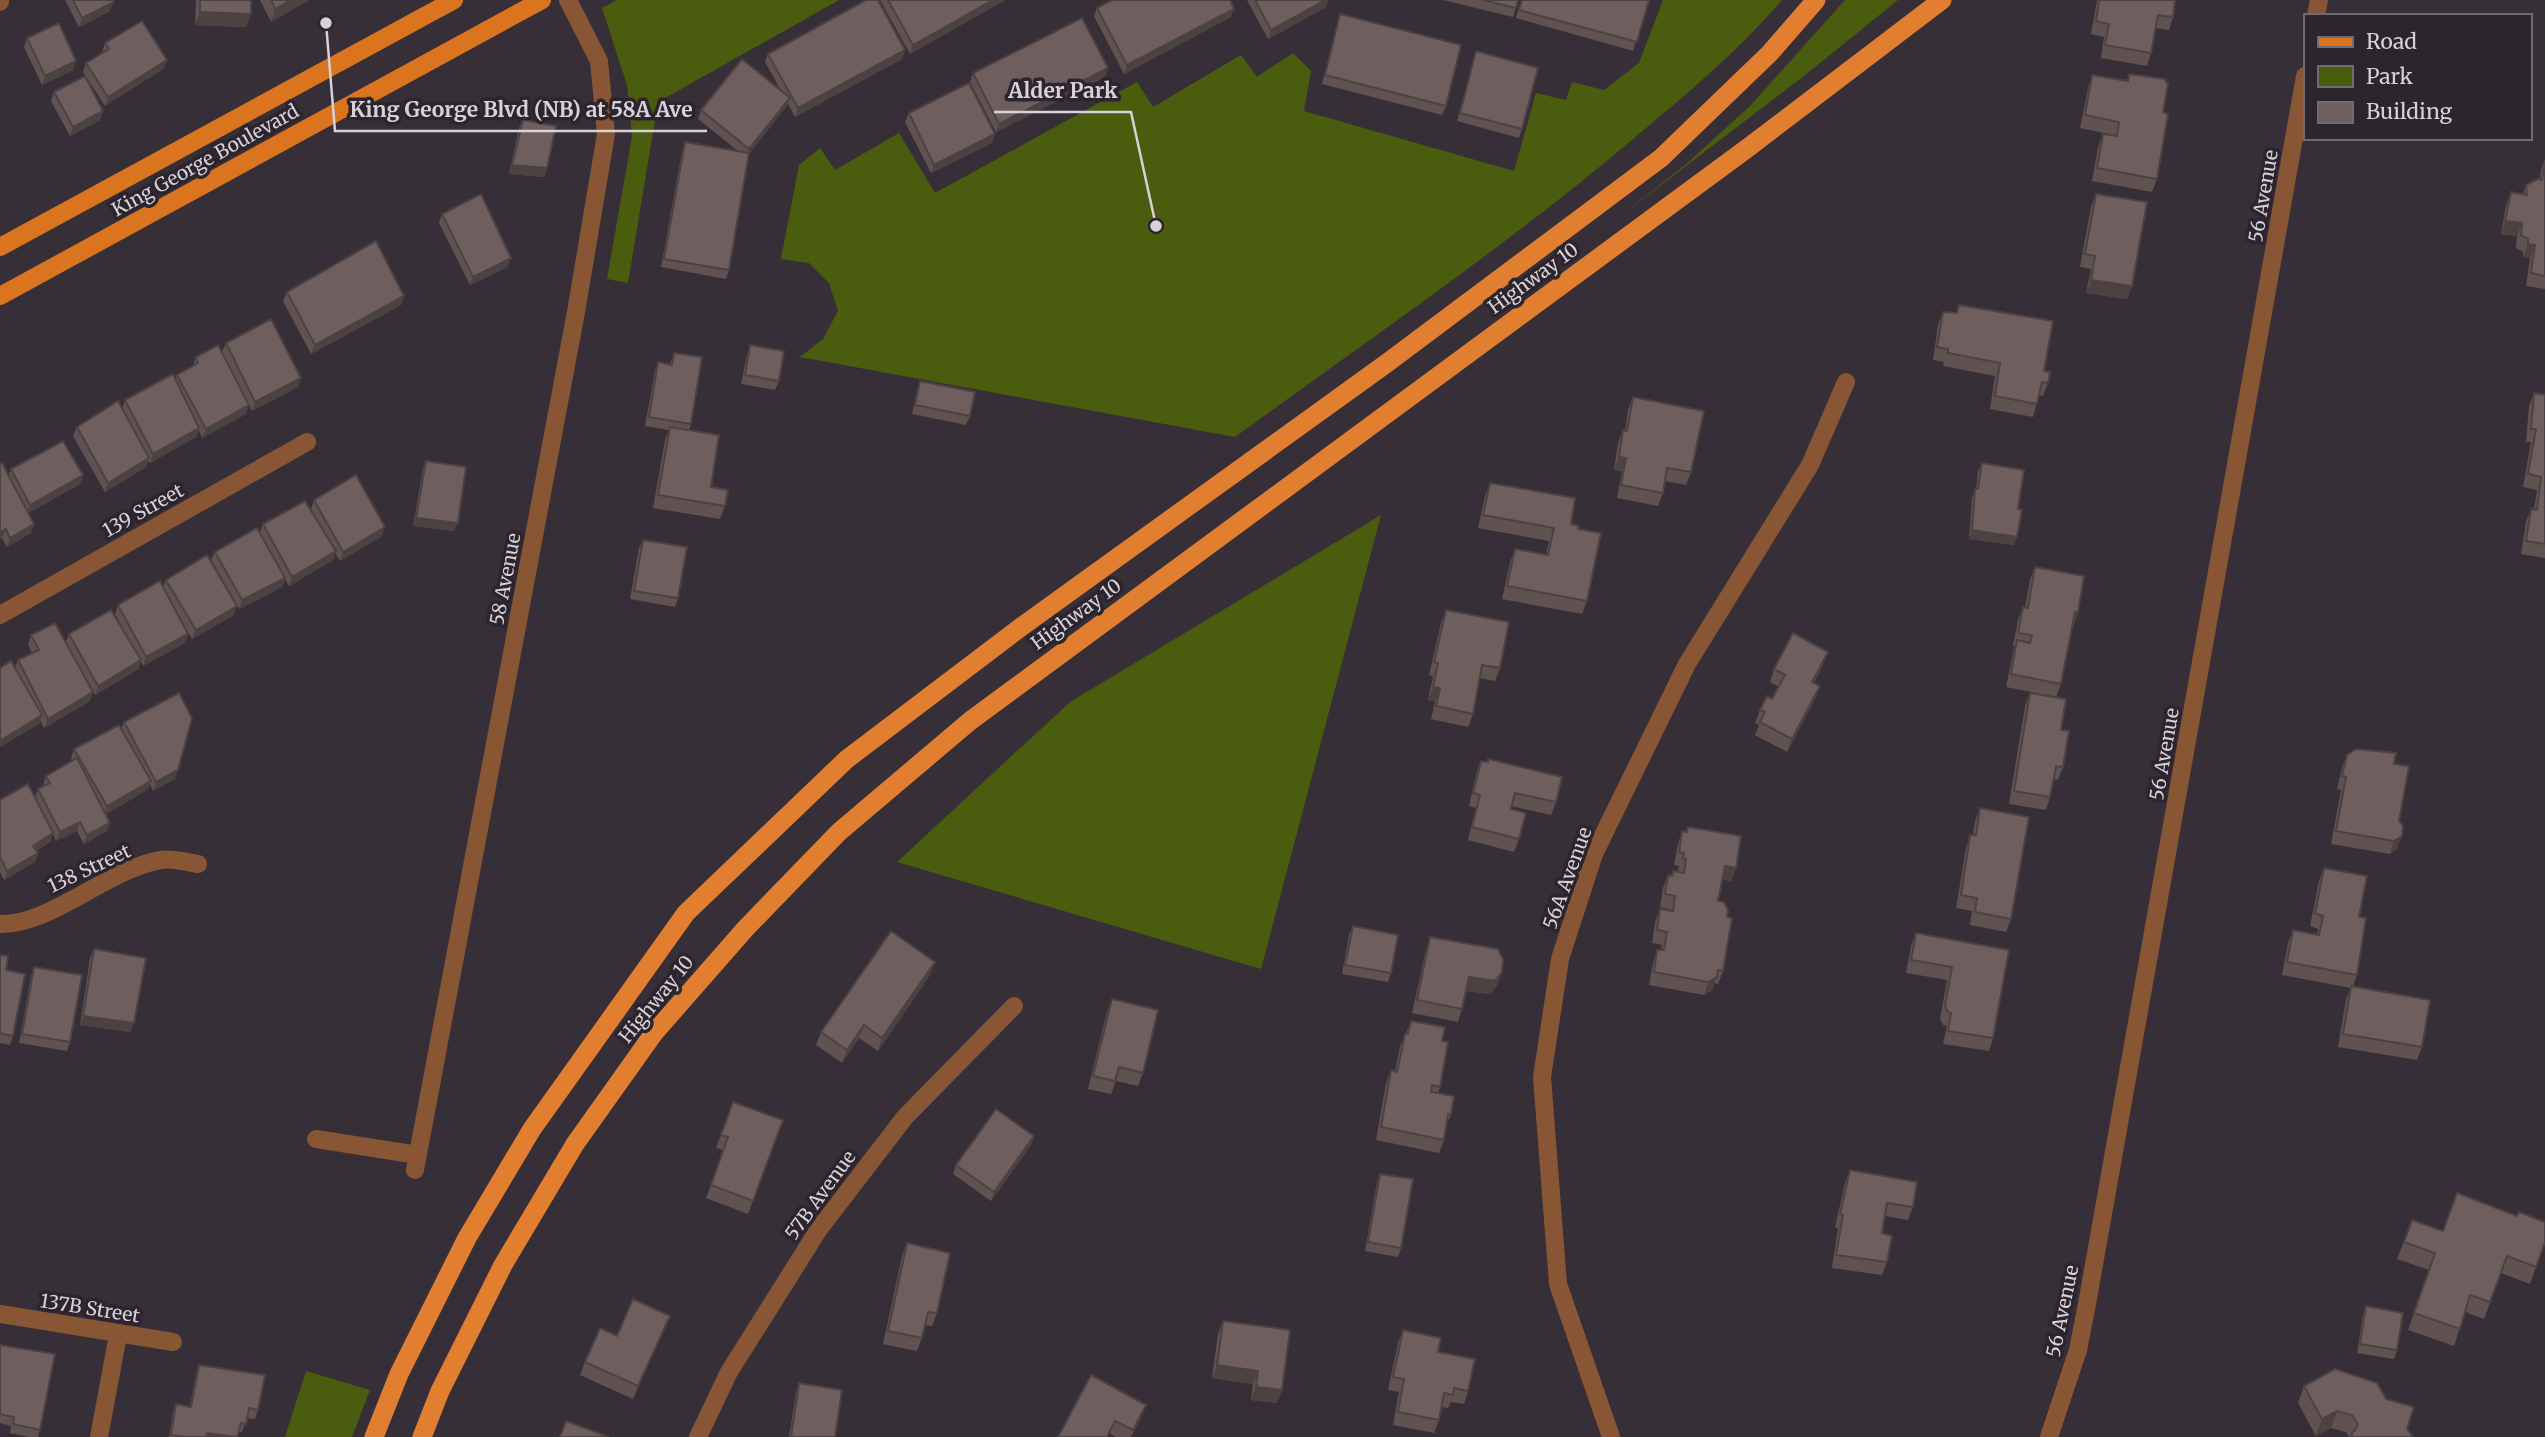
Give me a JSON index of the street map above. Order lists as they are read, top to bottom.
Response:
{
  "streets": {
    "highway": ["Highway 10"],
    "main road": ["King George Boulevard"],
    "street": [
      "56 Avenue",
      "139 Street",
      "58 Avenue",
      "138 Street",
      "56A Avenue",
      "57B Avenue",
      "137B Street"
    ]
  },
  "places": ["King George Blvd (NB) at 58A Ave", "Alder Park"],
  "legend": ["Road", "Park", "Building"]
}
